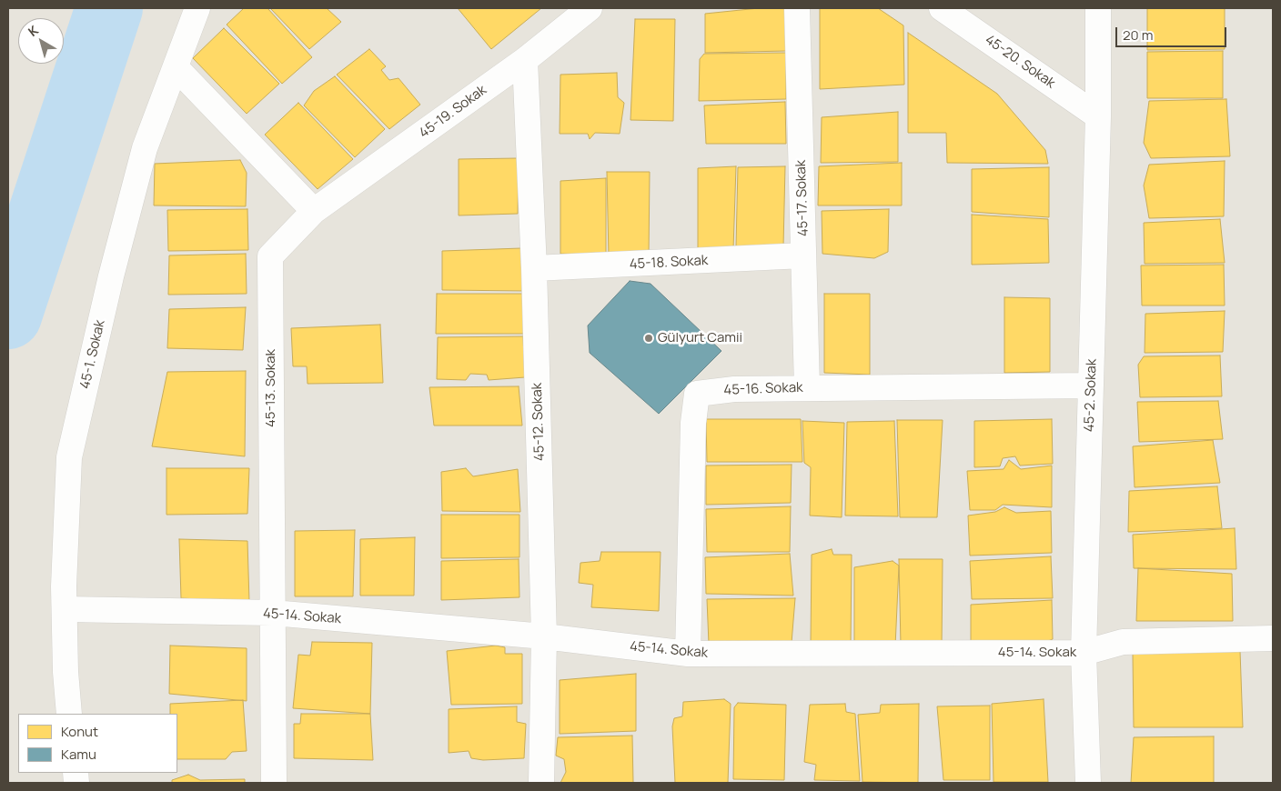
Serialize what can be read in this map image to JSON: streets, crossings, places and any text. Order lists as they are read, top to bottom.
{
  "streets": {
    "street": [
      "45-20. Sokak",
      "45-19. Sokak",
      "45-17. Sokak",
      "45-18. Sokak",
      "45-1. Sokak",
      "45-13. Sokak",
      "45-16. Sokak",
      "45-2. Sokak",
      "45-12. Sokak",
      "45-14. Sokak"
    ]
  },
  "crossings": [
    ["45-20. Sokak", "45-2. Sokak"],
    ["45-19. Sokak", "45-13. Sokak"],
    ["45-19. Sokak", "45-12. Sokak"],
    ["45-17. Sokak", "45-18. Sokak"],
    ["45-17. Sokak", "45-16. Sokak"],
    ["45-18. Sokak", "45-12. Sokak"],
    ["45-1. Sokak", "45-14. Sokak"],
    ["45-13. Sokak", "45-14. Sokak"],
    ["45-16. Sokak", "45-2. Sokak"],
    ["45-16. Sokak", "45-14. Sokak"],
    ["45-2. Sokak", "45-14. Sokak"],
    ["45-12. Sokak", "45-14. Sokak"]
  ],
  "places": ["Gülyurt Camii"],
  "legend": ["Konut", "Kamu"],
  "scale_bar": "20 m",
  "north": "top left"
}
